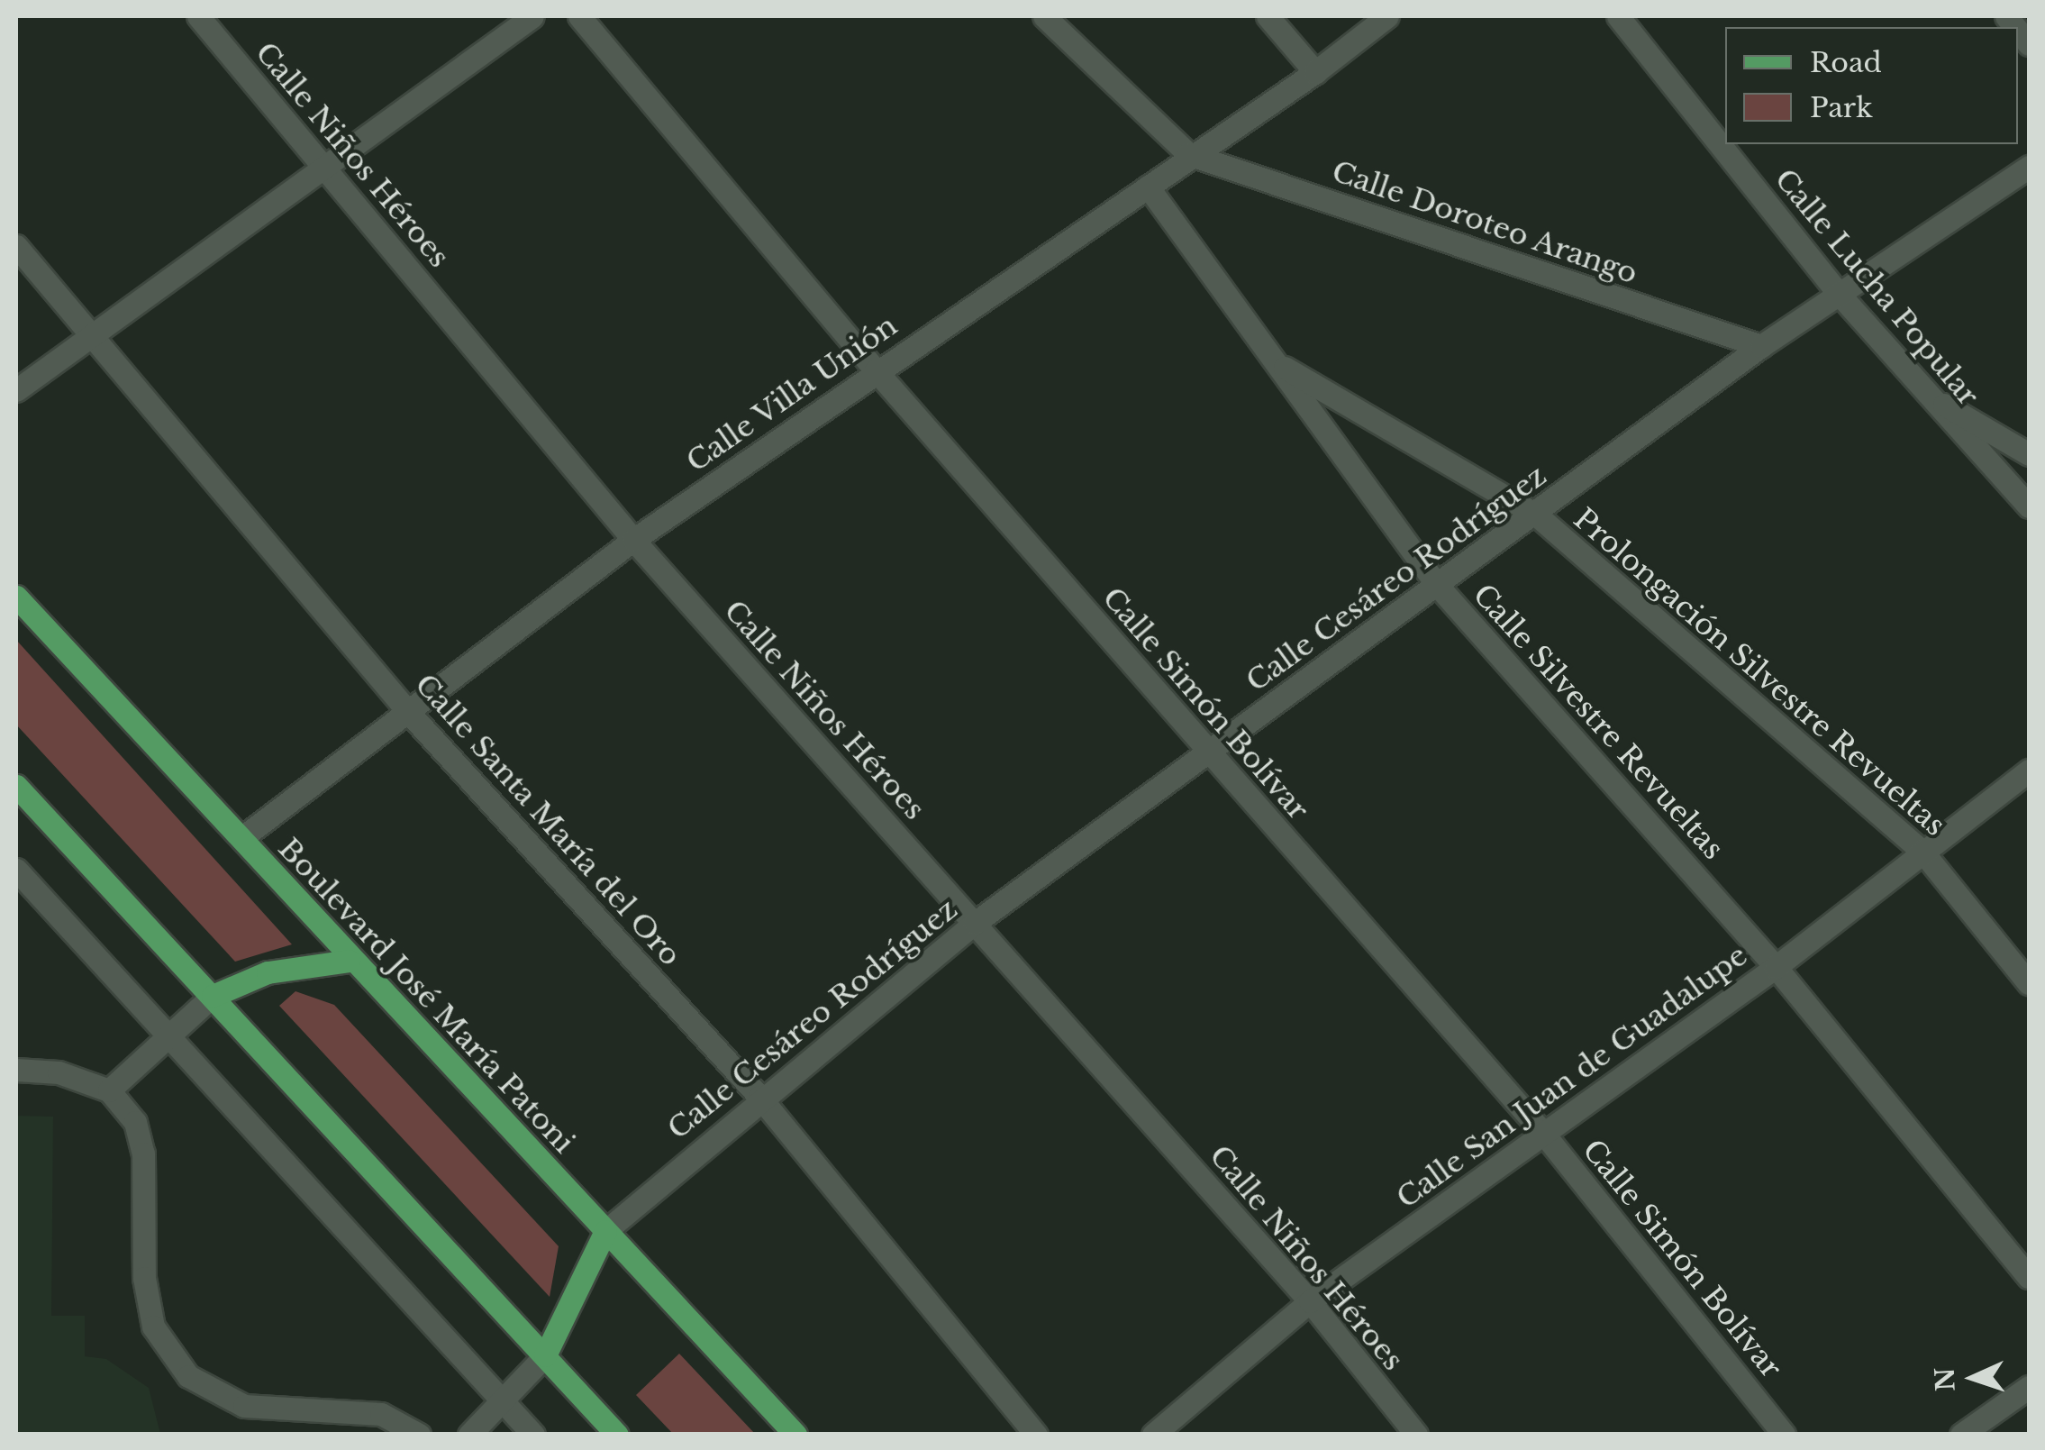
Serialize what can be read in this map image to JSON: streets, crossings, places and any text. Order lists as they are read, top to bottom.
{
  "streets": {
    "main road": ["Boulevard José María Patoni"],
    "street": [
      "Calle Niños Héroes",
      "Calle Doroteo Arango",
      "Calle Lucha Popular",
      "Calle Villa Unión",
      "Calle Cesáreo Rodríguez",
      "Prolongación Silvestre Revueltas",
      "Calle Simón Bolívar",
      "Calle Silvestre Revueltas",
      "Calle Santa María del Oro",
      "Calle San Juan de Guadalupe"
    ]
  },
  "crossings": [
    ["Calle Niños Héroes", "Calle Villa Unión"],
    ["Calle Niños Héroes", "Calle Cesáreo Rodríguez"],
    ["Calle Niños Héroes", "Calle San Juan de Guadalupe"],
    ["Calle Doroteo Arango", "Calle Villa Unión"],
    ["Calle Doroteo Arango", "Calle Cesáreo Rodríguez"],
    ["Calle Lucha Popular", "Calle Cesáreo Rodríguez"],
    ["Calle Villa Unión", "Calle Simón Bolívar"],
    ["Calle Villa Unión", "Calle Silvestre Revueltas"],
    ["Calle Villa Unión", "Calle Santa María del Oro"],
    ["Calle Villa Unión", "Boulevard José María Patoni"],
    ["Calle Cesáreo Rodríguez", "Prolongación Silvestre Revueltas"],
    ["Calle Cesáreo Rodríguez", "Calle Simón Bolívar"],
    ["Calle Cesáreo Rodríguez", "Calle Silvestre Revueltas"],
    ["Calle Cesáreo Rodríguez", "Calle Santa María del Oro"],
    ["Calle Cesáreo Rodríguez", "Boulevard José María Patoni"],
    ["Prolongación Silvestre Revueltas", "Calle Silvestre Revueltas"],
    ["Prolongación Silvestre Revueltas", "Calle San Juan de Guadalupe"],
    ["Calle Simón Bolívar", "Calle San Juan de Guadalupe"],
    ["Calle Silvestre Revueltas", "Calle San Juan de Guadalupe"]
  ],
  "legend": ["Road", "Park"],
  "north": "left"
}
